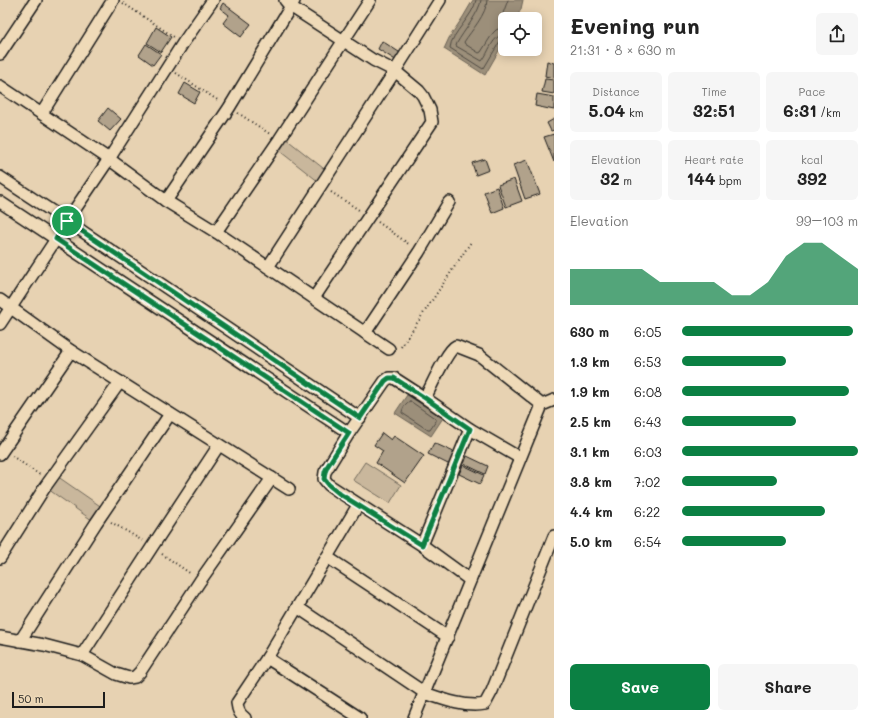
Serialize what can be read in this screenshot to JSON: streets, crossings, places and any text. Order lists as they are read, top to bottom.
{
  "scale_bar": "50 m",
  "page": {
    "heading": ["Evening run", "21:31 · 8 × 630 m"],
    "stats": [
      ["Distance", "5.04 km"],
      ["Time", "32:51"],
      ["Pace", "6:31 /km"],
      ["Elevation", "32 m"],
      ["Heart rate", "144 bpm"],
      ["kcal", "392"]
    ],
    "chart": ["Elevation", "99–103 m"],
    "list": [
      {
        "name": "630 m",
        "note": "6:05"
      },
      {
        "name": "1.3 km",
        "note": "6:53"
      },
      {
        "name": "1.9 km",
        "note": "6:08"
      },
      {
        "name": "2.5 km",
        "note": "6:43"
      },
      {
        "name": "3.1 km",
        "note": "6:03"
      },
      {
        "name": "3.8 km",
        "note": "7:02"
      },
      {
        "name": "4.4 km",
        "note": "6:22"
      },
      {
        "name": "5.0 km",
        "note": "6:54"
      }
    ],
    "buttons": ["Save", "Share"],
    "scale": "50 m"
  }
}
